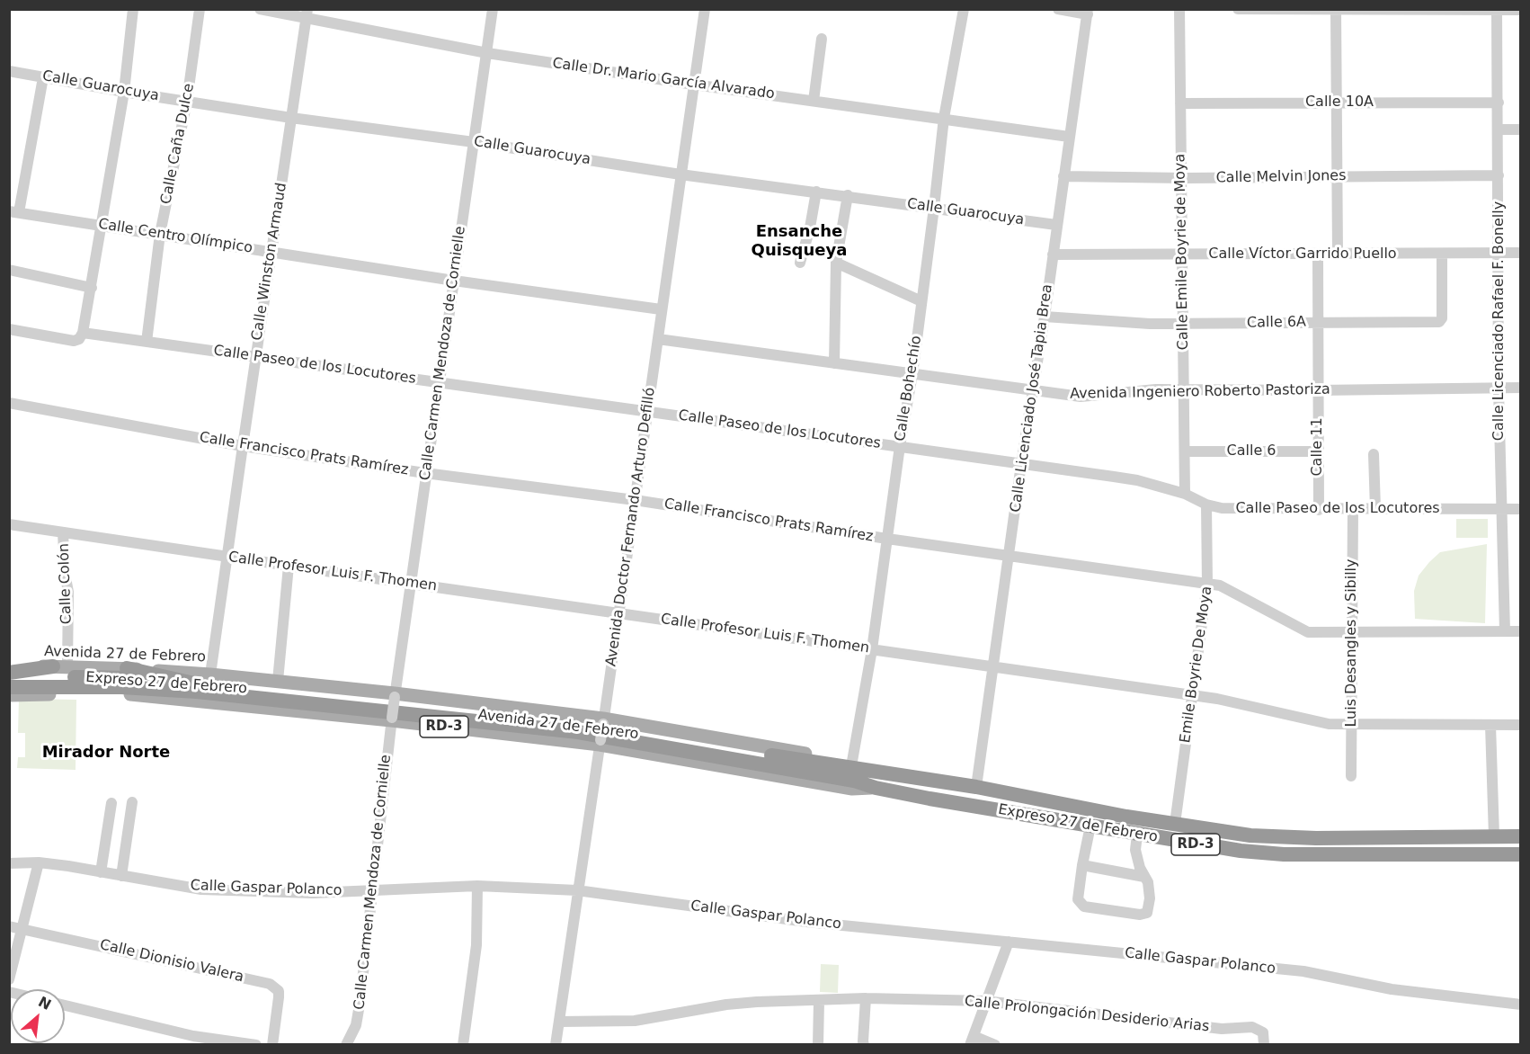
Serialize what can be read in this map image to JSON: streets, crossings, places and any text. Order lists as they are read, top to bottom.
{
  "streets": {
    "highway": ["Expreso 27 de Febrero", "RD-3"],
    "main road": ["Avenida 27 de Febrero"],
    "street": [
      "Calle Dr. Mario García Alvarado",
      "Calle Guarocuya",
      "Calle 10A",
      "Calle Caña Dulce",
      "Calle Melvin Jones",
      "Calle Centro Olímpico",
      "Calle Emile Boyrie de Moya",
      "Calle Víctor Garrido Puello",
      "Calle Winston Armaud",
      "Calle Licenciado Rafael F. Bonelly",
      "Calle 6A",
      "Calle Carmen Mendoza de Cornielle",
      "Calle Paseo de los Locutores",
      "Calle Bohechío",
      "Avenida Ingeniero Roberto Pastoriza",
      "Calle Licenciado José Tapia Brea",
      "Calle 11",
      "Calle 6",
      "Calle Francisco Prats Ramírez",
      "Avenida Doctor Fernando Arturo Defilló",
      "Calle Profesor Luis F. Thomen",
      "Calle Colón",
      "Luis Desangles y Sibilly",
      "Emile Boyrie De Moya",
      "Calle Gaspar Polanco",
      "Calle Dionisio Valera",
      "Calle Prolongación Desiderio Arias"
    ]
  },
  "crossings": [
    ["Calle Dr. Mario García Alvarado", "Calle Winston Armaud"],
    ["Calle Dr. Mario García Alvarado", "Calle Carmen Mendoza de Cornielle"],
    ["Calle Dr. Mario García Alvarado", "Calle Bohechío"],
    ["Calle Dr. Mario García Alvarado", "Calle Licenciado José Tapia Brea"],
    ["Calle Dr. Mario García Alvarado", "Avenida Doctor Fernando Arturo Defilló"],
    ["Calle Guarocuya", "Calle Caña Dulce"],
    ["Calle Guarocuya", "Calle Winston Armaud"],
    ["Calle Guarocuya", "Calle Carmen Mendoza de Cornielle"],
    ["Calle Guarocuya", "Calle Bohechío"],
    ["Calle Guarocuya", "Calle Licenciado José Tapia Brea"],
    ["Calle Guarocuya", "Avenida Doctor Fernando Arturo Defilló"],
    ["Calle 10A", "Calle Emile Boyrie de Moya"],
    ["Calle 10A", "Calle Licenciado Rafael F. Bonelly"],
    ["Calle Caña Dulce", "Calle Centro Olímpico"],
    ["Calle Caña Dulce", "Calle Paseo de los Locutores"],
    ["Calle Melvin Jones", "Calle Emile Boyrie de Moya"],
    ["Calle Melvin Jones", "Calle Licenciado Rafael F. Bonelly"],
    ["Calle Melvin Jones", "Calle Licenciado José Tapia Brea"],
    ["Calle Centro Olímpico", "Calle Winston Armaud"],
    ["Calle Centro Olímpico", "Calle Carmen Mendoza de Cornielle"],
    ["Calle Centro Olímpico", "Avenida Doctor Fernando Arturo Defilló"],
    ["Calle Emile Boyrie de Moya", "Calle Víctor Garrido Puello"],
    ["Calle Emile Boyrie de Moya", "Calle 6A"],
    ["Calle Emile Boyrie de Moya", "Calle Paseo de los Locutores"],
    ["Calle Emile Boyrie de Moya", "Avenida Ingeniero Roberto Pastoriza"],
    ["Calle Emile Boyrie de Moya", "Calle 6"],
    ["Calle Víctor Garrido Puello", "Calle Licenciado Rafael F. Bonelly"],
    ["Calle Víctor Garrido Puello", "Calle 6A"],
    ["Calle Víctor Garrido Puello", "Calle Licenciado José Tapia Brea"],
    ["Calle Víctor Garrido Puello", "Calle 11"],
    ["Calle Winston Armaud", "Calle Paseo de los Locutores"],
    ["Calle Winston Armaud", "Calle Francisco Prats Ramírez"],
    ["Calle Winston Armaud", "Calle Profesor Luis F. Thomen"],
    ["Calle Winston Armaud", "Avenida 27 de Febrero"],
    ["Calle Licenciado Rafael F. Bonelly", "Calle Paseo de los Locutores"],
    ["Calle Licenciado Rafael F. Bonelly", "Avenida Ingeniero Roberto Pastoriza"],
    ["Calle Licenciado Rafael F. Bonelly", "Calle Francisco Prats Ramírez"],
    ["Calle 6A", "Calle Licenciado José Tapia Brea"],
    ["Calle 6A", "Calle 11"],
    ["Calle Carmen Mendoza de Cornielle", "Calle Paseo de los Locutores"],
    ["Calle Carmen Mendoza de Cornielle", "Calle Francisco Prats Ramírez"],
    ["Calle Carmen Mendoza de Cornielle", "Calle Profesor Luis F. Thomen"],
    ["Calle Carmen Mendoza de Cornielle", "Avenida 27 de Febrero"],
    ["Calle Carmen Mendoza de Cornielle", "Calle Gaspar Polanco"],
    ["Calle Paseo de los Locutores", "Calle Bohechío"],
    ["Calle Paseo de los Locutores", "Calle Licenciado José Tapia Brea"],
    ["Calle Paseo de los Locutores", "Calle 11"],
    ["Calle Paseo de los Locutores", "Avenida Doctor Fernando Arturo Defilló"],
    ["Calle Paseo de los Locutores", "Luis Desangles y Sibilly"],
    ["Calle Paseo de los Locutores", "Emile Boyrie De Moya"],
    ["Calle Bohechío", "Avenida Ingeniero Roberto Pastoriza"],
    ["Calle Bohechío", "Calle Francisco Prats Ramírez"],
    ["Calle Bohechío", "Calle Profesor Luis F. Thomen"],
    ["Calle Bohechío", "Avenida 27 de Febrero"],
    ["Calle Bohechío", "Expreso 27 de Febrero"],
    ["Avenida Ingeniero Roberto Pastoriza", "Calle Licenciado José Tapia Brea"],
    ["Avenida Ingeniero Roberto Pastoriza", "Calle 11"],
    ["Avenida Ingeniero Roberto Pastoriza", "Avenida Doctor Fernando Arturo Defilló"],
    ["Calle Licenciado José Tapia Brea", "Calle Francisco Prats Ramírez"],
    ["Calle Licenciado José Tapia Brea", "Calle Profesor Luis F. Thomen"],
    ["Calle Licenciado José Tapia Brea", "Expreso 27 de Febrero"],
    ["Calle 11", "Calle 6"],
    ["Calle Francisco Prats Ramírez", "Avenida Doctor Fernando Arturo Defilló"],
    ["Calle Francisco Prats Ramírez", "Luis Desangles y Sibilly"],
    ["Calle Francisco Prats Ramírez", "Emile Boyrie De Moya"],
    ["Avenida Doctor Fernando Arturo Defilló", "Calle Profesor Luis F. Thomen"],
    ["Avenida Doctor Fernando Arturo Defilló", "Avenida 27 de Febrero"],
    ["Avenida Doctor Fernando Arturo Defilló", "Calle Gaspar Polanco"],
    ["Avenida Doctor Fernando Arturo Defilló", "Calle Prolongación Desiderio Arias"],
    ["Calle Profesor Luis F. Thomen", "Calle Colón"],
    ["Calle Profesor Luis F. Thomen", "Luis Desangles y Sibilly"],
    ["Calle Profesor Luis F. Thomen", "Emile Boyrie De Moya"],
    ["Calle Colón", "Avenida 27 de Febrero"],
    ["Avenida 27 de Febrero", "Expreso 27 de Febrero"],
    ["Emile Boyrie De Moya", "Expreso 27 de Febrero"]
  ],
  "districts": ["Ensanche Quisqueya", "Mirador Norte"],
  "north": "top right"
}
